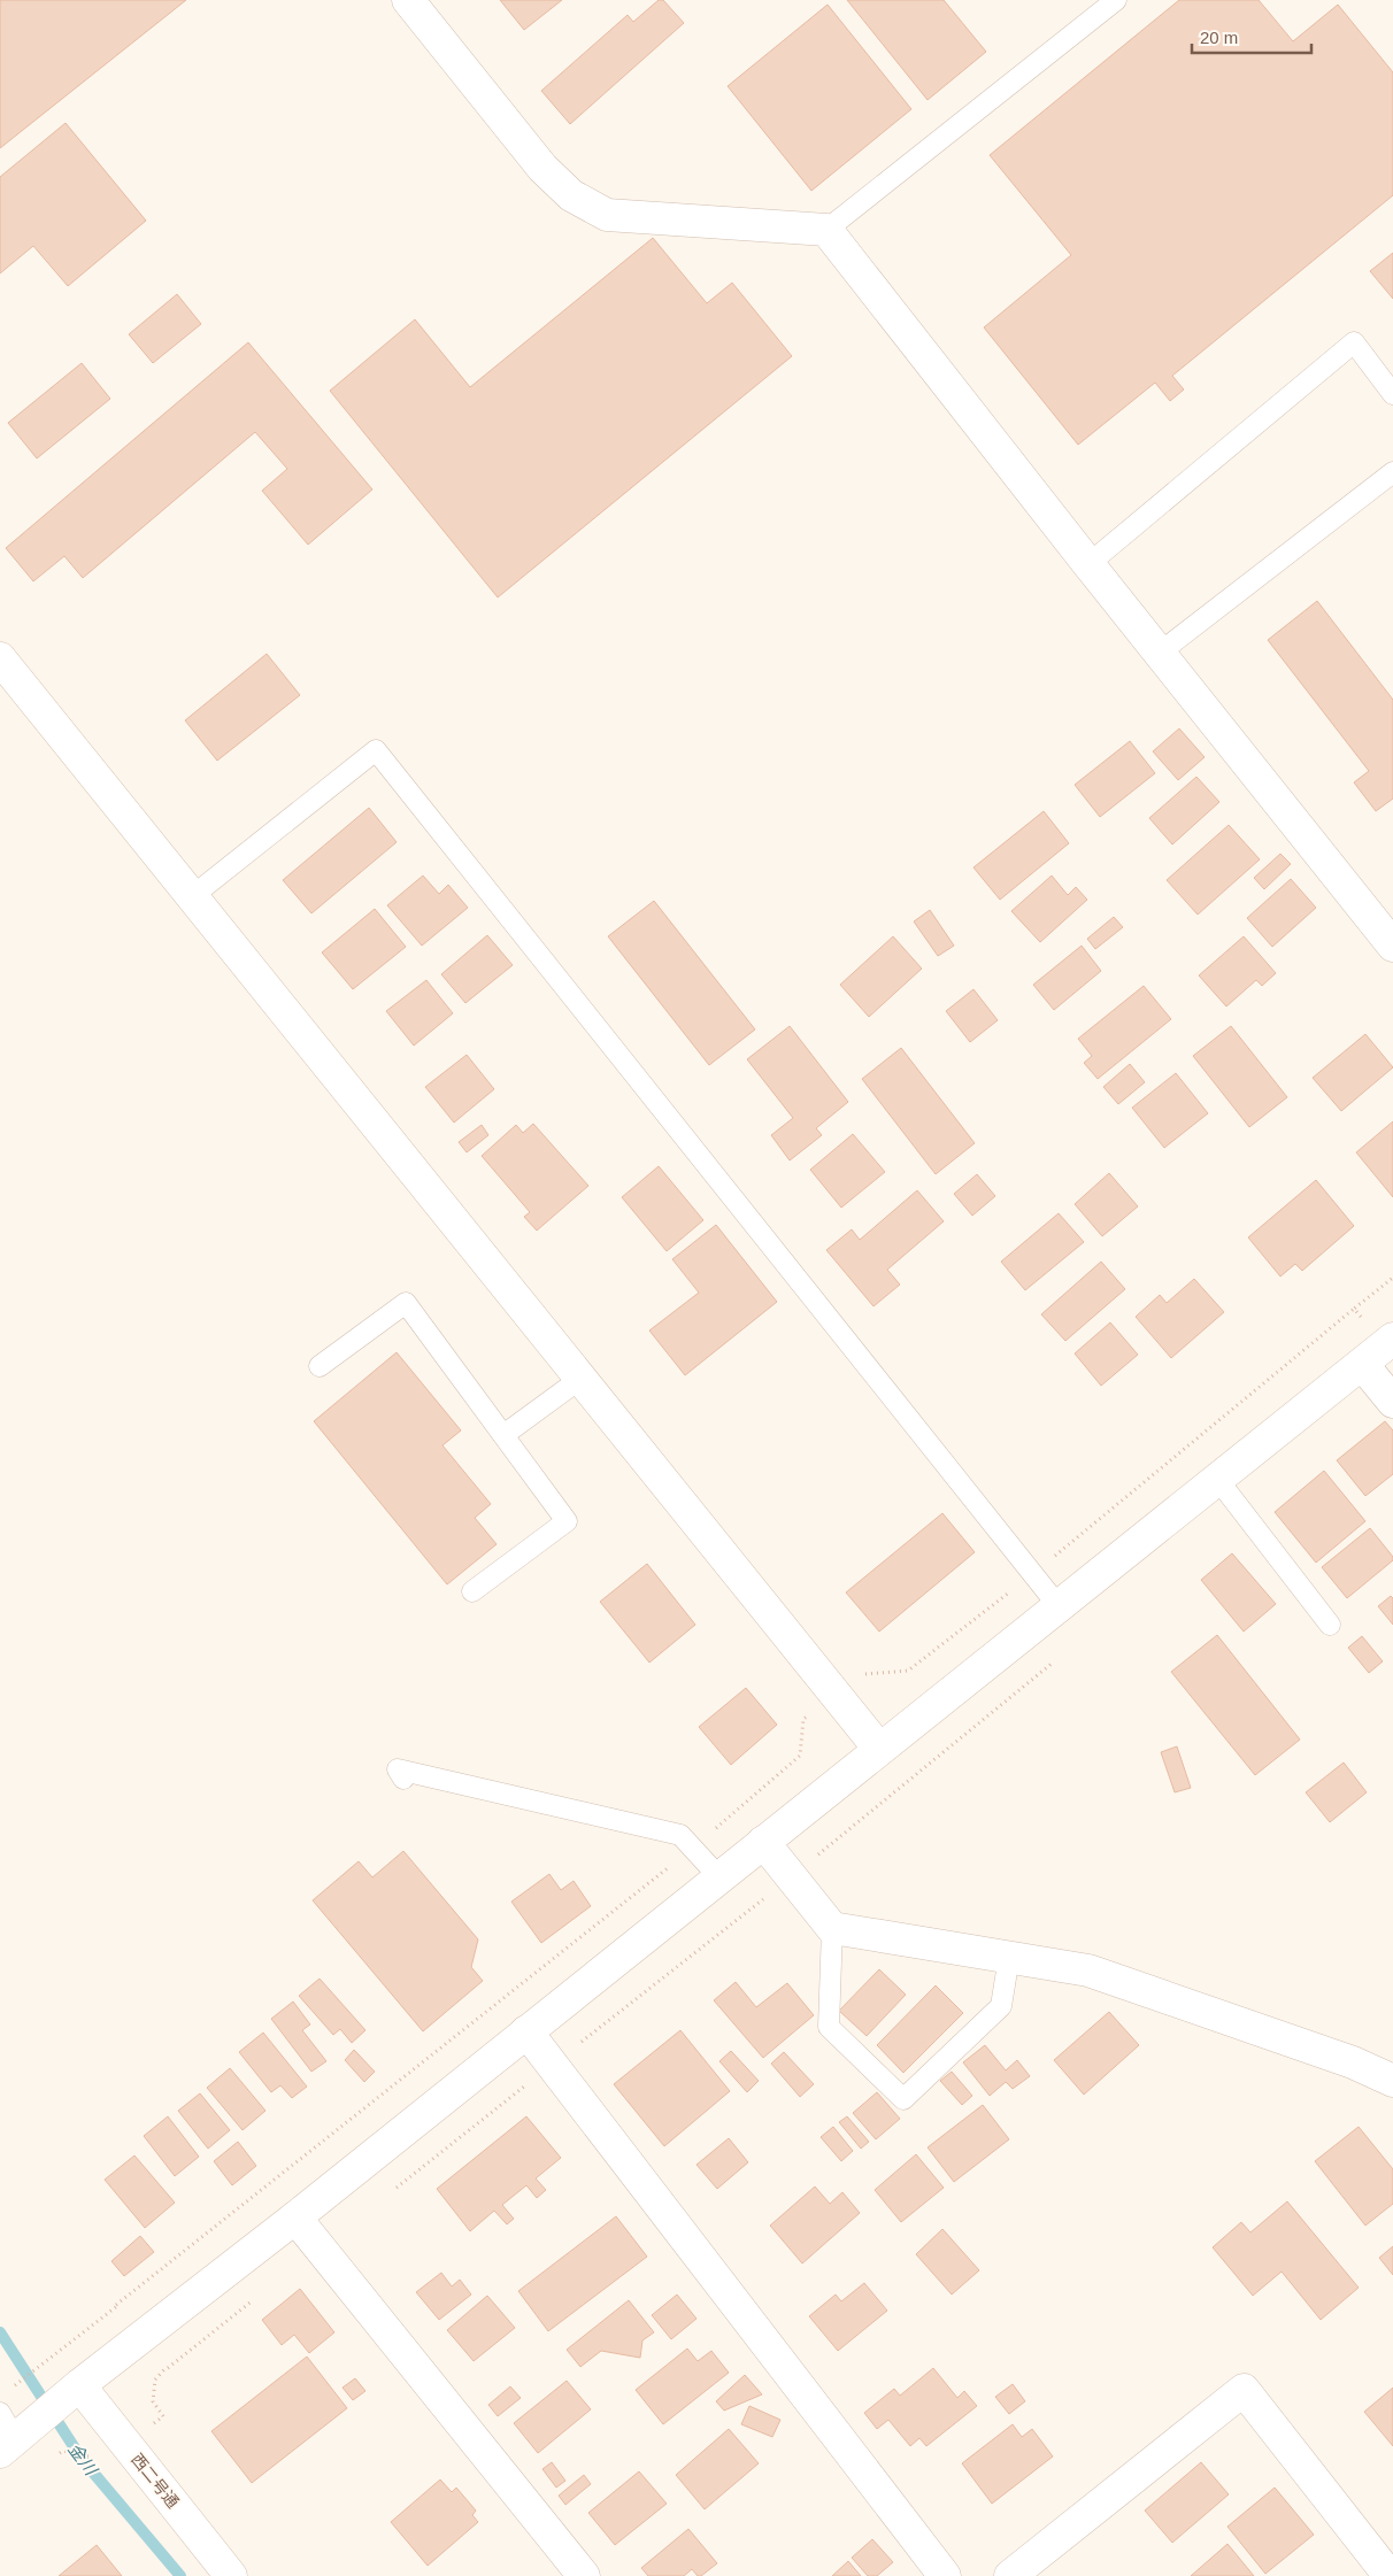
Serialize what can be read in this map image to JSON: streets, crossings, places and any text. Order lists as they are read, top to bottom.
{
  "streets": {
    "street": ["西二号通"]
  },
  "water": ["金川"],
  "scale_bar": "20 m"
}
